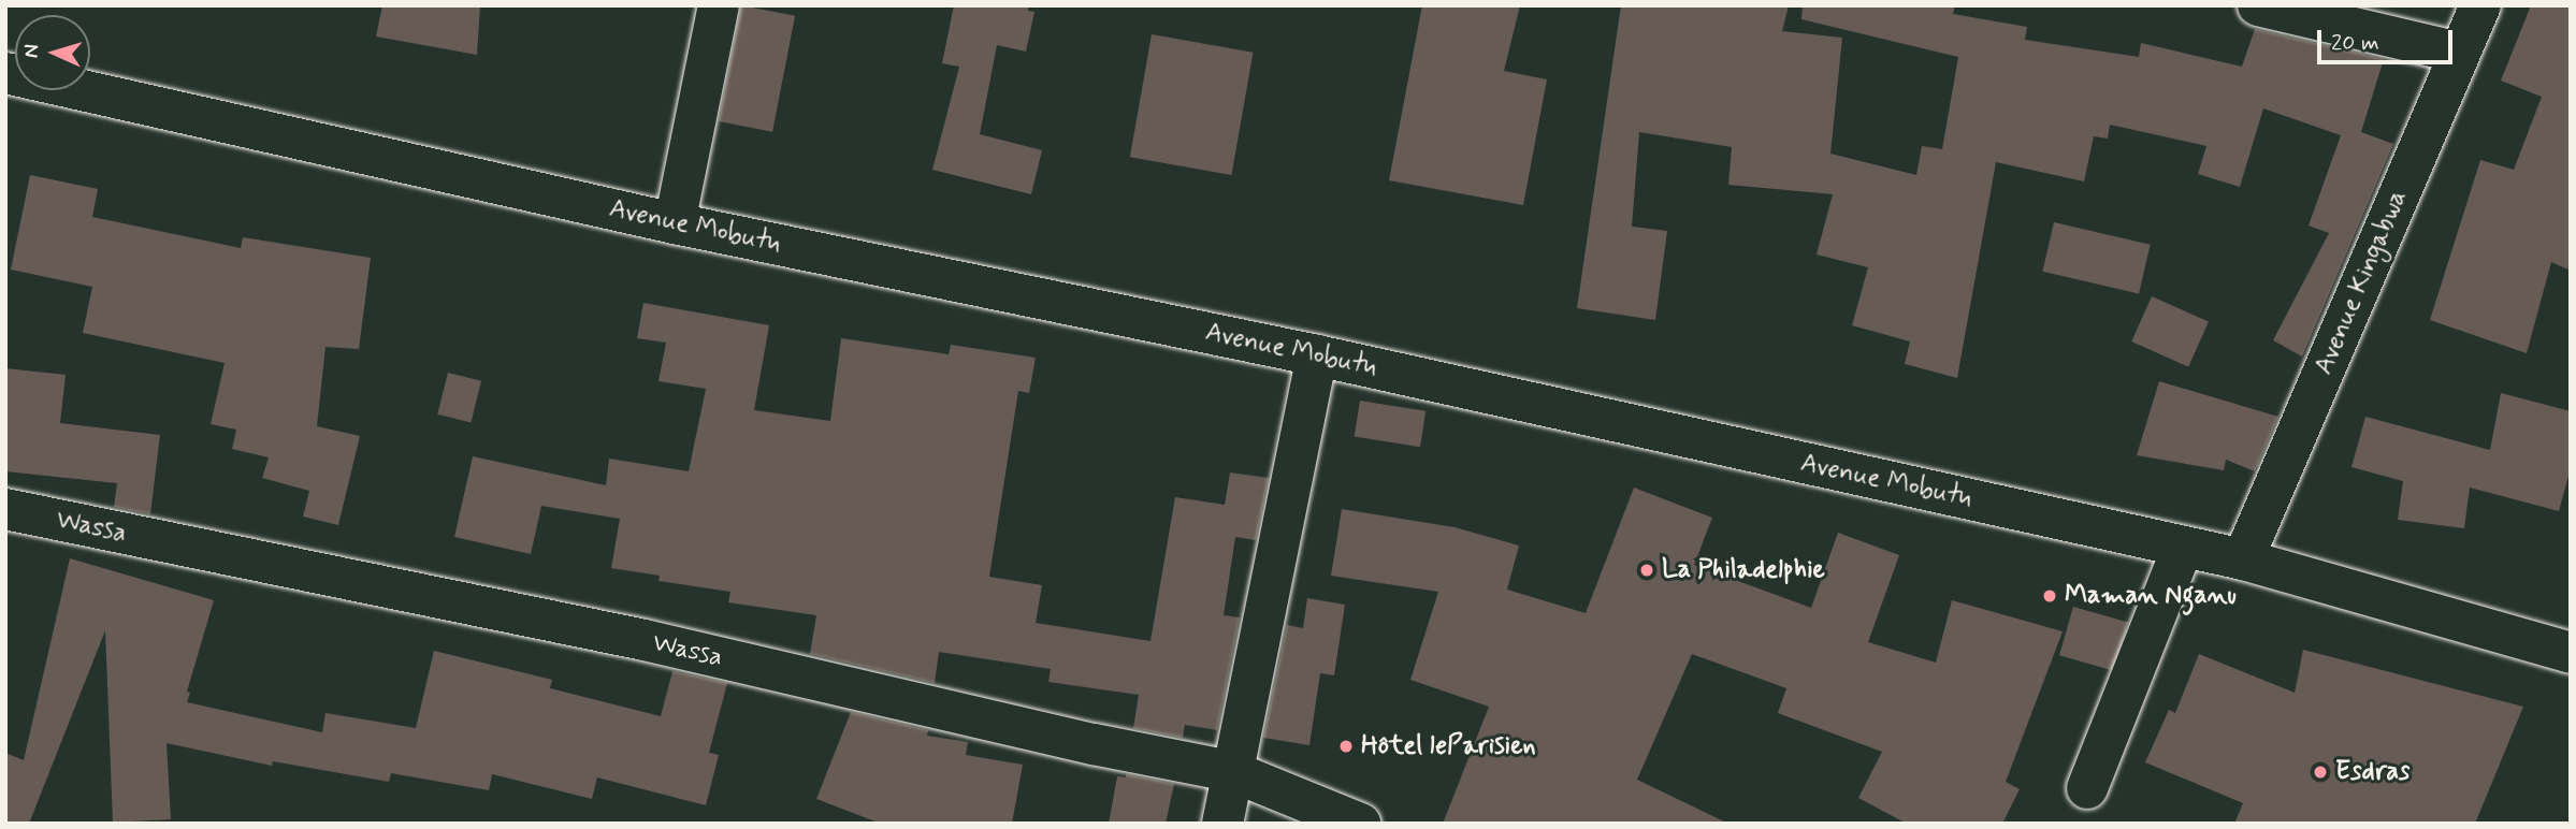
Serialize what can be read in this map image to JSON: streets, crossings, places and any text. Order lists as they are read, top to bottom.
{
  "streets": {
    "street": ["Avenue Mobutu", "Avenue Kingabwa", "Wassa"]
  },
  "crossings": [
    ["Avenue Mobutu", "Avenue Kingabwa"]
  ],
  "places": [
    "La Philadelphie",
    "Maman Nganu",
    "Hôtel leParisien",
    "Esdras"
  ],
  "scale_bar": "20 m",
  "north": "left"
}
